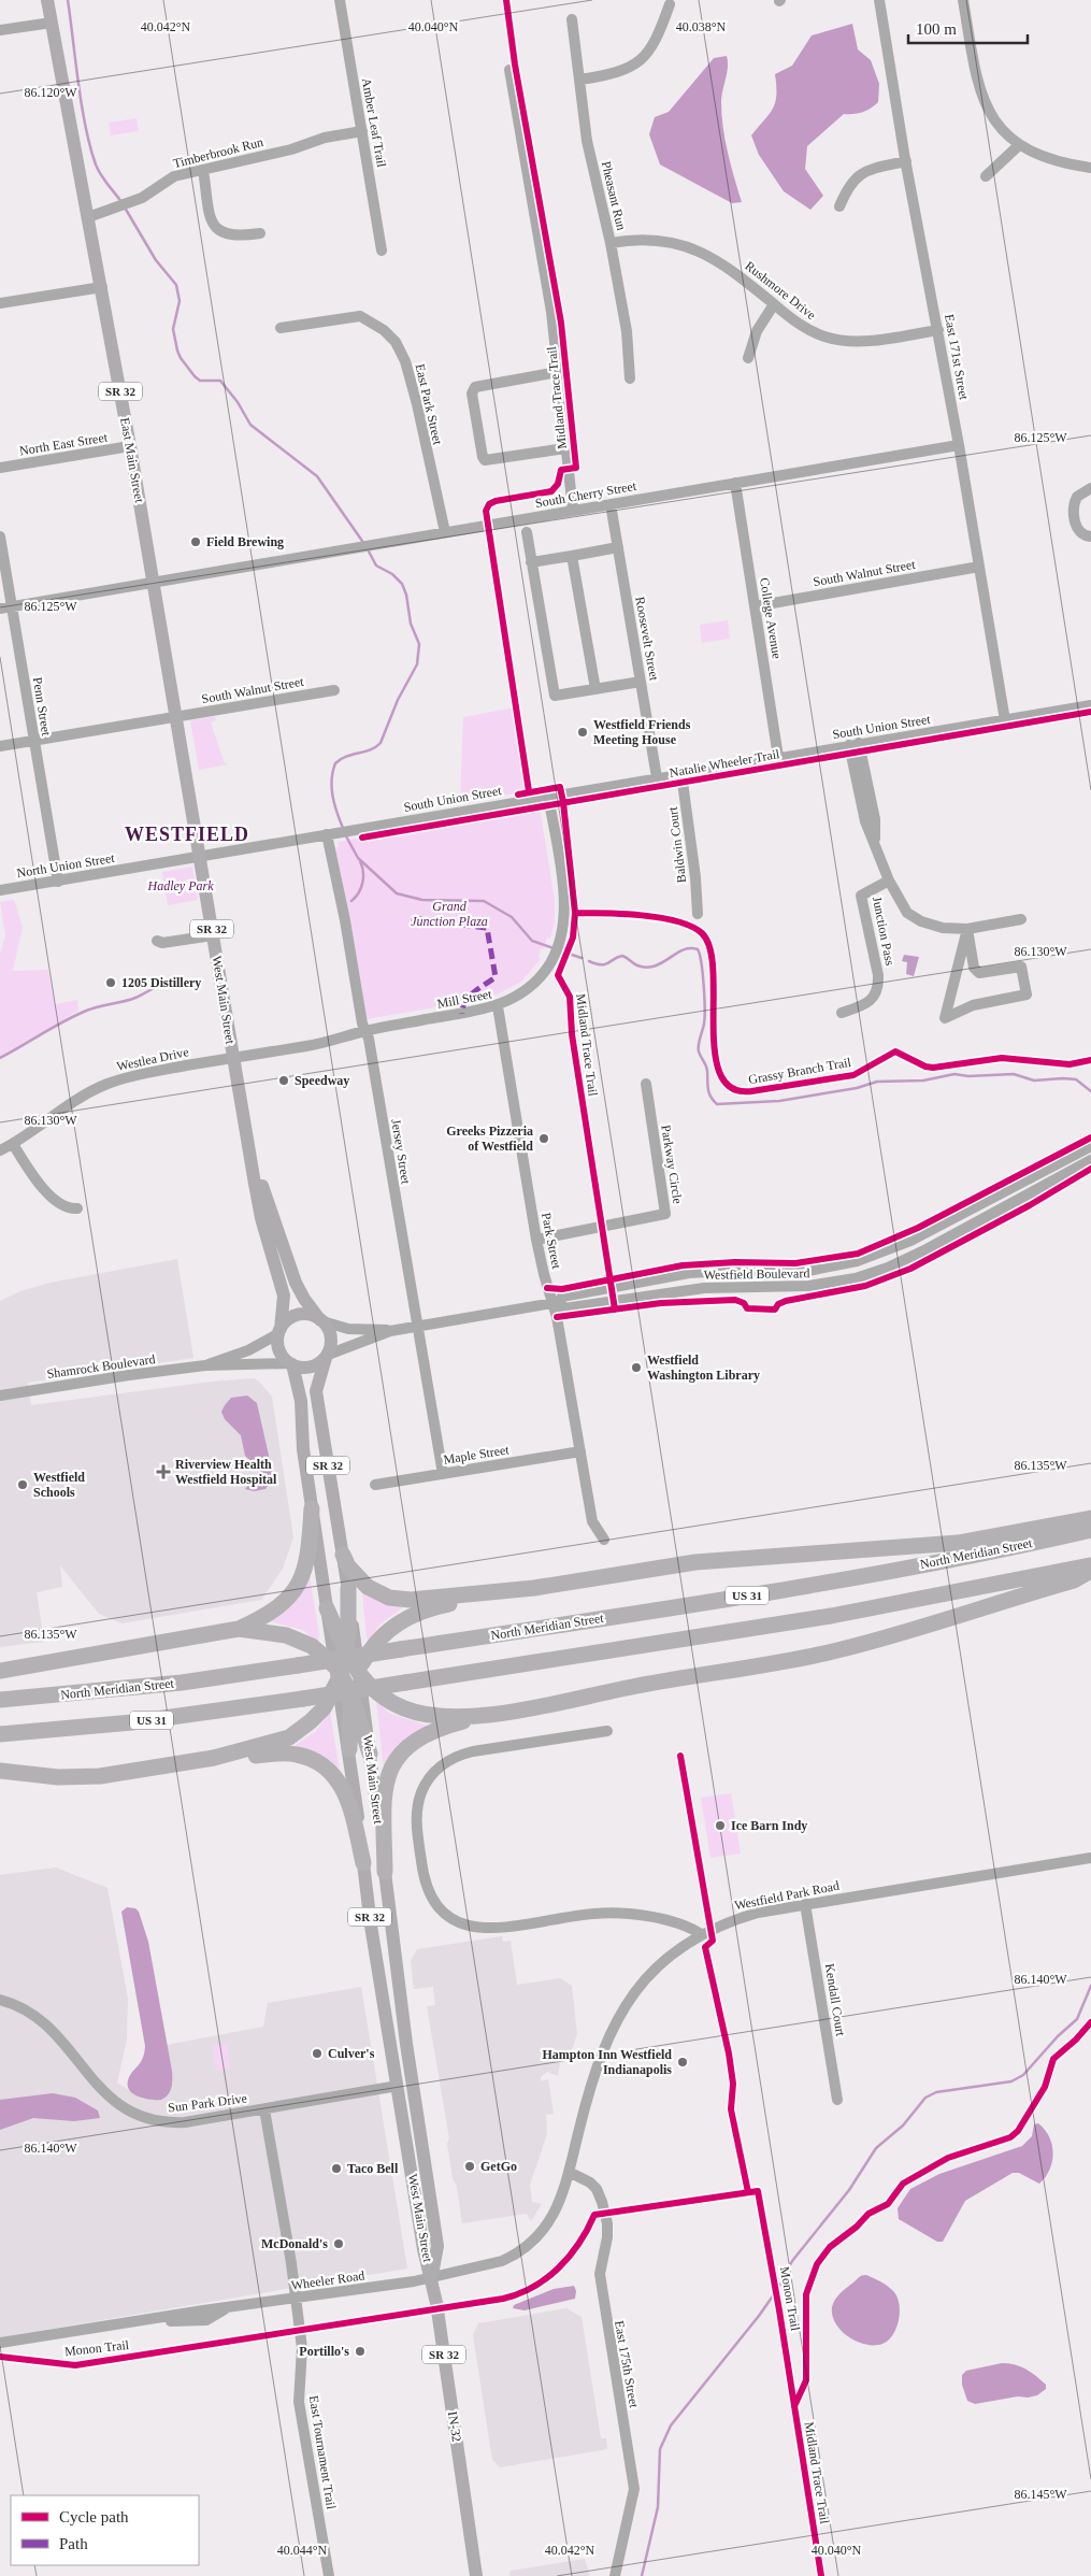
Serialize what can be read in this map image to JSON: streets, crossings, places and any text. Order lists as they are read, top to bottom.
{
  "streets": {
    "highway": ["North Meridian Street", "US 31"],
    "main road": [
      "SR 32",
      "East Main Street",
      "West Main Street",
      "IN-32"
    ],
    "street": [
      "Amber Leaf Trail",
      "Timberbrook Run",
      "Pheasant Run",
      "Rushmore Drive",
      "East 171st Street",
      "East Park Street",
      "North East Street",
      "South Cherry Street",
      "South Walnut Street",
      "College Avenue",
      "Roosevelt Street",
      "Penn Street",
      "South Union Street",
      "Baldwin Court",
      "North Union Street",
      "Junction Pass",
      "Mill Street",
      "Westlea Drive",
      "Jersey Street",
      "Parkway Circle",
      "Park Street",
      "Westfield Boulevard",
      "Shamrock Boulevard",
      "Maple Street",
      "Westfield Park Road",
      "Kendall Court",
      "Sun Park Drive",
      "Wheeler Road",
      "East 175th Street",
      "East Tournament Trail"
    ],
    "cycle path": [
      "Midland Trace Trail",
      "Natalie Wheeler Trail",
      "Grassy Branch Trail",
      "Monon Trail"
    ]
  },
  "crossings": [
    ["Amber Leaf Trail", "Timberbrook Run"],
    ["Timberbrook Run", "East Main Street"],
    ["Pheasant Run", "Rushmore Drive"],
    ["Rushmore Drive", "East 171st Street"],
    ["East 171st Street", "South Cherry Street"],
    ["East 171st Street", "South Walnut Street"],
    ["East 171st Street", "South Union Street"],
    ["SR 32", "West Main Street"],
    ["SR 32", "Westfield Boulevard"],
    ["SR 32", "Shamrock Boulevard"],
    ["East Park Street", "South Cherry Street"],
    ["North East Street", "East Main Street"],
    ["East Main Street", "South Cherry Street"],
    ["East Main Street", "South Walnut Street"],
    ["East Main Street", "South Union Street"],
    ["East Main Street", "North Union Street"],
    ["East Main Street", "West Main Street"],
    ["South Cherry Street", "College Avenue"],
    ["South Cherry Street", "Roosevelt Street"],
    ["South Cherry Street", "Penn Street"],
    ["South Walnut Street", "College Avenue"],
    ["South Walnut Street", "Penn Street"],
    ["College Avenue", "South Union Street"],
    ["Roosevelt Street", "South Union Street"],
    ["Penn Street", "North Union Street"],
    ["South Union Street", "Baldwin Court"],
    ["South Union Street", "North Union Street"],
    ["South Union Street", "Mill Street"],
    ["South Union Street", "West Main Street"],
    ["South Union Street", "Jersey Street"],
    ["North Union Street", "West Main Street"],
    ["Mill Street", "West Main Street"],
    ["Mill Street", "Westlea Drive"],
    ["Mill Street", "Jersey Street"],
    ["Mill Street", "Park Street"],
    ["West Main Street", "Westlea Drive"],
    ["West Main Street", "Westfield Boulevard"],
    ["West Main Street", "Shamrock Boulevard"],
    ["West Main Street", "Westfield Park Road"],
    ["West Main Street", "Sun Park Drive"],
    ["West Main Street", "Wheeler Road"],
    ["West Main Street", "IN-32"],
    ["Jersey Street", "Westfield Boulevard"],
    ["Jersey Street", "Maple Street"],
    ["Parkway Circle", "Park Street"],
    ["Park Street", "Westfield Boulevard"],
    ["Park Street", "Maple Street"],
    ["Westfield Boulevard", "Shamrock Boulevard"],
    ["Westfield Park Road", "Kendall Court"],
    ["Westfield Park Road", "Wheeler Road"],
    ["Westfield Park Road", "East 175th Street"],
    ["Westfield Park Road", "IN-32"],
    ["Sun Park Drive", "East Tournament Trail"],
    ["Wheeler Road", "IN-32"],
    ["Wheeler Road", "East Tournament Trail"]
  ],
  "districts": ["WESTFIELD"],
  "parks": ["Hadley Park", "Grand Junction Plaza"],
  "places": {
    "other": [
      "Field Brewing",
      "Westfield Friends Meeting House",
      "1205 Distillery",
      "Speedway",
      "Greeks Pizzeria of Westfield",
      "Westfield Washington Library",
      "Westfield Schools",
      "Ice Barn Indy",
      "Culver's",
      "Hampton Inn Westfield Indianapolis",
      "GetGo",
      "Taco Bell",
      "McDonald's",
      "Portillo's"
    ],
    "health": ["Riverview Health Westfield Hospital"]
  },
  "legend": ["Cycle path", "Path"],
  "scale_bar": "100 m",
  "coordinates": [
    "40.042°N",
    "40.040°N",
    "40.038°N",
    "86.120°W",
    "86.125°W",
    "86.130°W",
    "86.135°W",
    "86.140°W",
    "86.145°W",
    "40.044°N"
  ]
}
